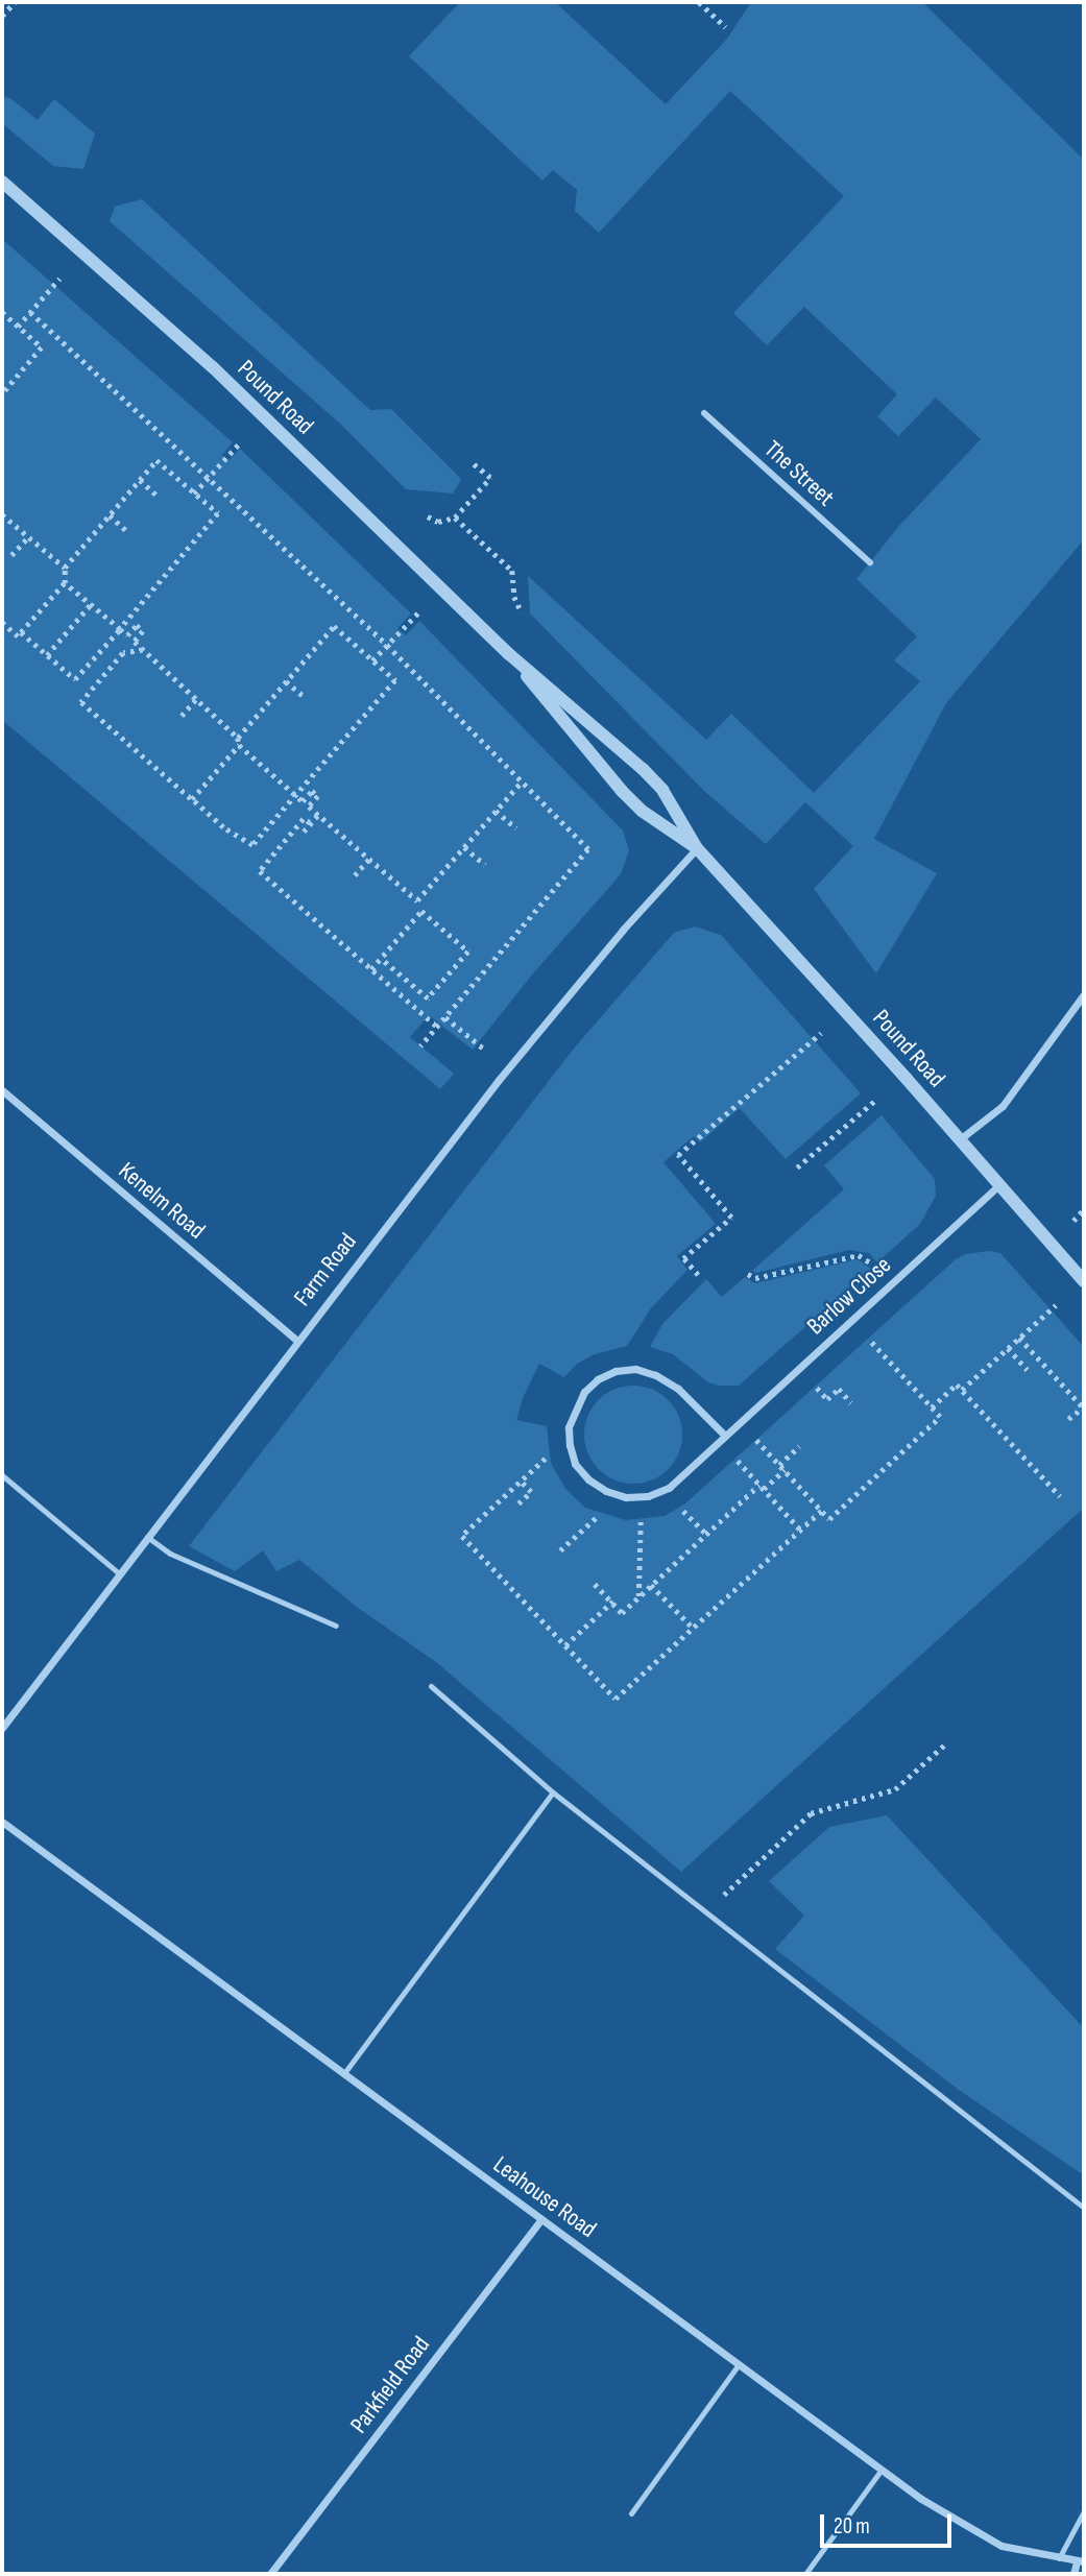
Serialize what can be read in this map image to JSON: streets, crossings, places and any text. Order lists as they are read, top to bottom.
{
  "streets": {
    "street": [
      "Pound Road",
      "The Street",
      "Kenelm Road",
      "Farm Road",
      "Barlow Close",
      "Leahouse Road",
      "Parkfield Road"
    ]
  },
  "crossings": [
    ["Pound Road", "Farm Road"],
    ["Pound Road", "Barlow Close"],
    ["Kenelm Road", "Farm Road"],
    ["Leahouse Road", "Parkfield Road"]
  ],
  "scale_bar": "20 m"
}
